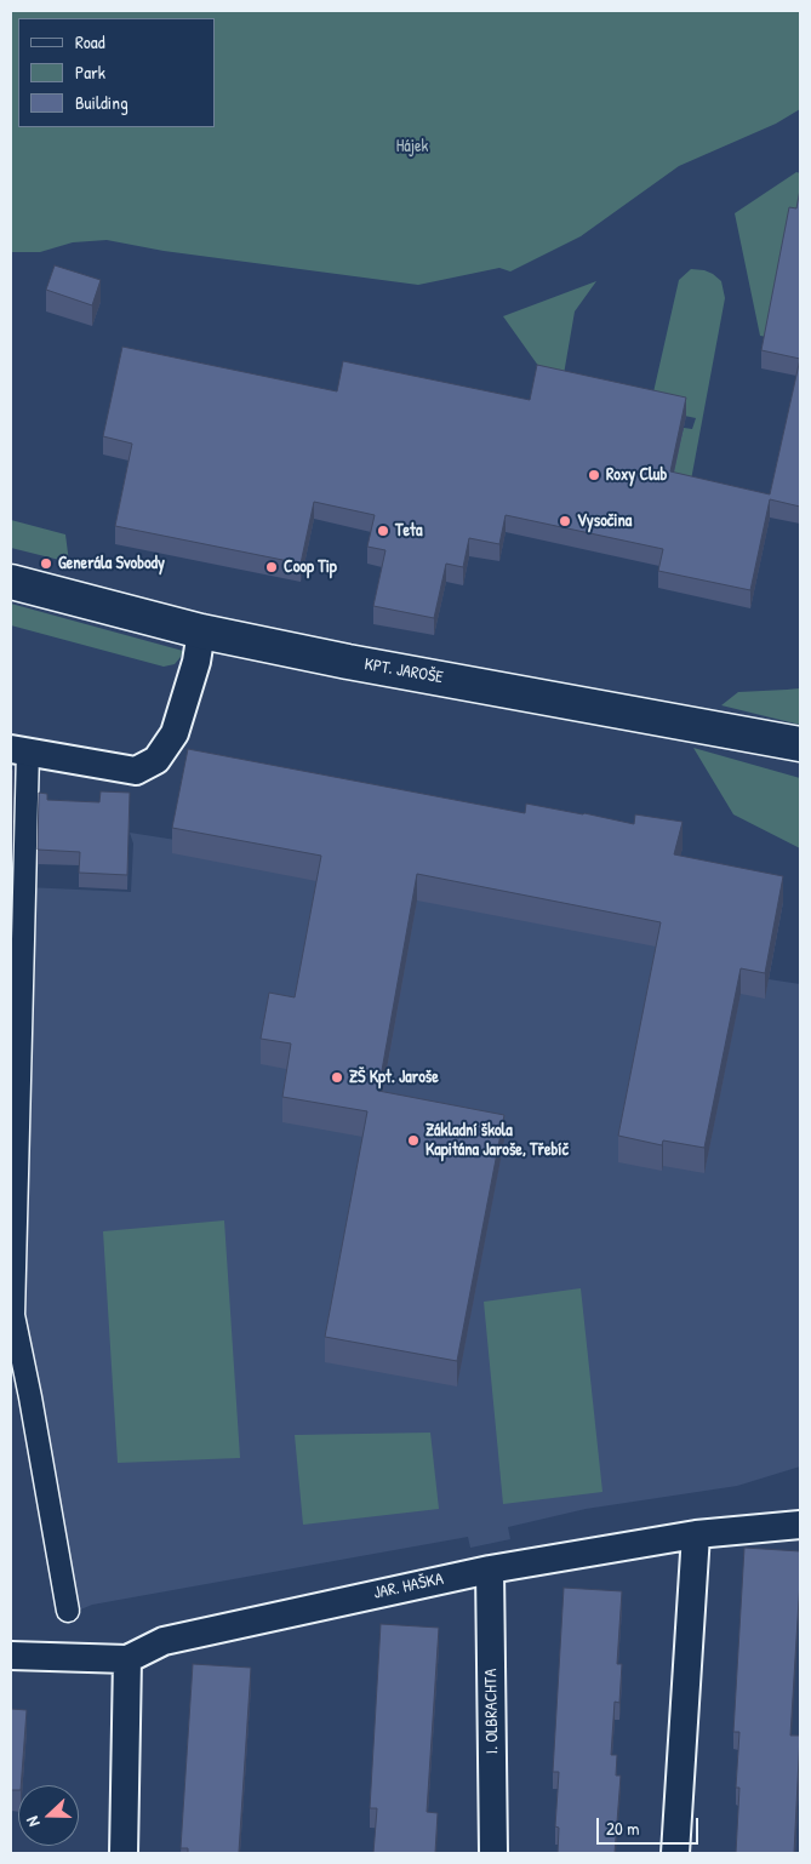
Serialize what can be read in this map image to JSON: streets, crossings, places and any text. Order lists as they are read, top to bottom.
{
  "streets": {
    "street": ["KPT. JAROŠE", "JAR. HAŠKA", "I. OLBRACHTA"]
  },
  "crossings": [
    ["JAR. HAŠKA", "I. OLBRACHTA"]
  ],
  "parks": ["Hájek"],
  "places": [
    "Roxy Club",
    "Vysočina",
    "Teta",
    "Generála Svobody",
    "Coop Tip",
    "ZŠ Kpt. Jaroše",
    "Základní škola Kapitána Jaroše, Třebíč"
  ],
  "legend": ["Road", "Park", "Building"],
  "scale_bar": "20 m",
  "north": "left"
}
